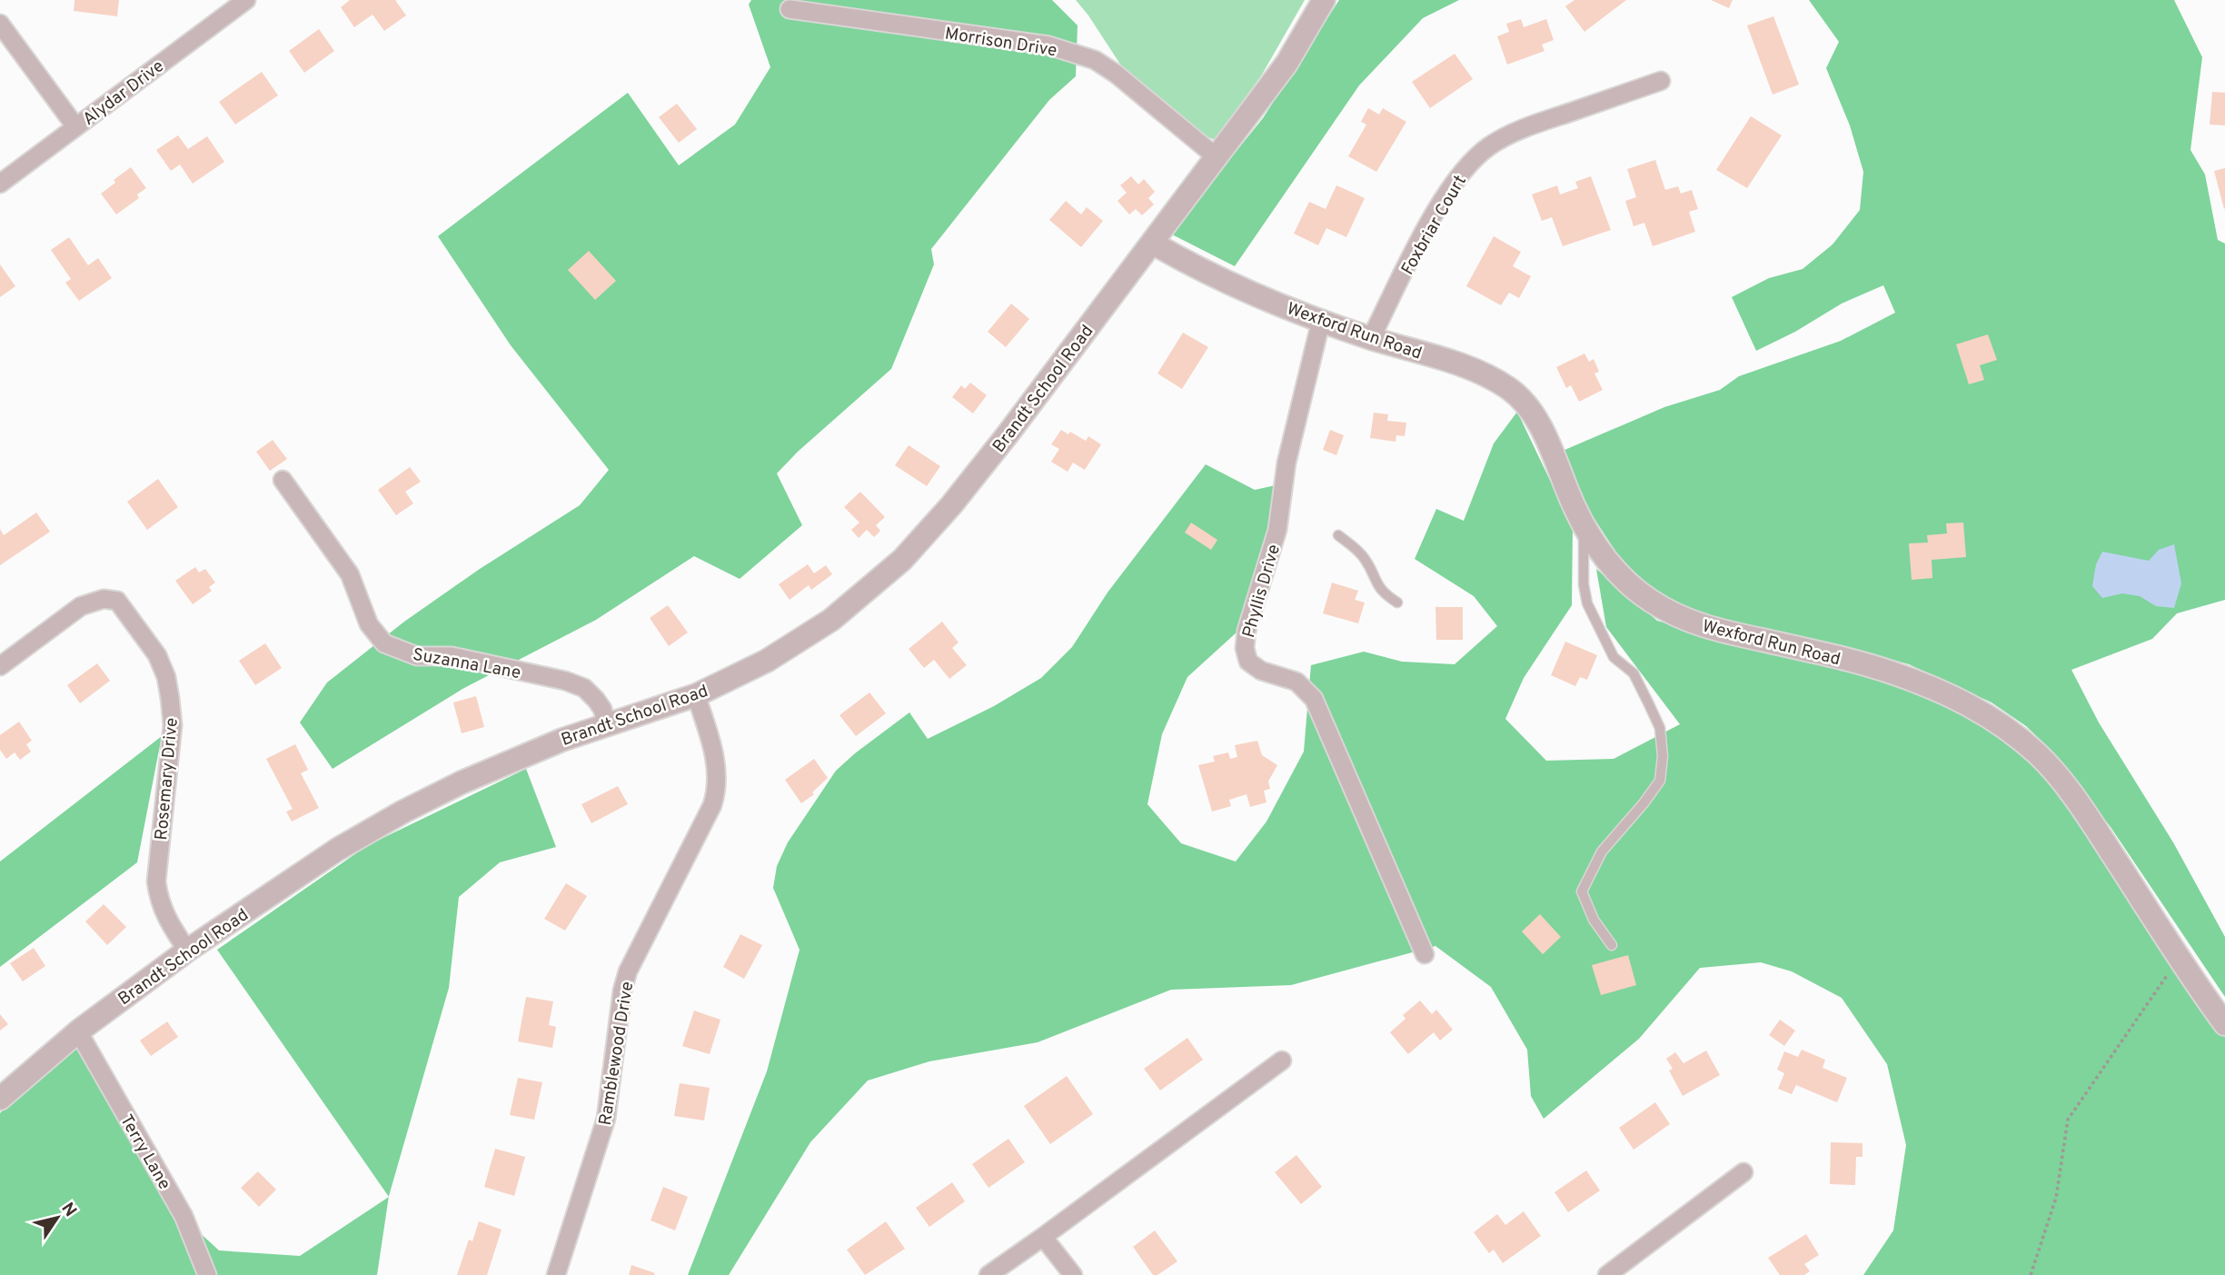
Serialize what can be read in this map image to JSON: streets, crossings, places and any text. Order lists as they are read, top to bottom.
{
  "streets": {
    "street": [
      "Morrison Drive",
      "Alydar Drive",
      "Foxbriar Court",
      "Wexford Run Road",
      "Brandt School Road",
      "Phyllis Drive",
      "Suzanna Lane",
      "Rosemary Drive",
      "Ramblewood Drive",
      "Terry Lane"
    ]
  },
  "crossings": [
    ["Morrison Drive", "Brandt School Road"],
    ["Foxbriar Court", "Wexford Run Road"],
    ["Wexford Run Road", "Brandt School Road"],
    ["Wexford Run Road", "Phyllis Drive"],
    ["Brandt School Road", "Suzanna Lane"],
    ["Brandt School Road", "Rosemary Drive"],
    ["Brandt School Road", "Ramblewood Drive"],
    ["Brandt School Road", "Terry Lane"]
  ],
  "north": "top right"
}
